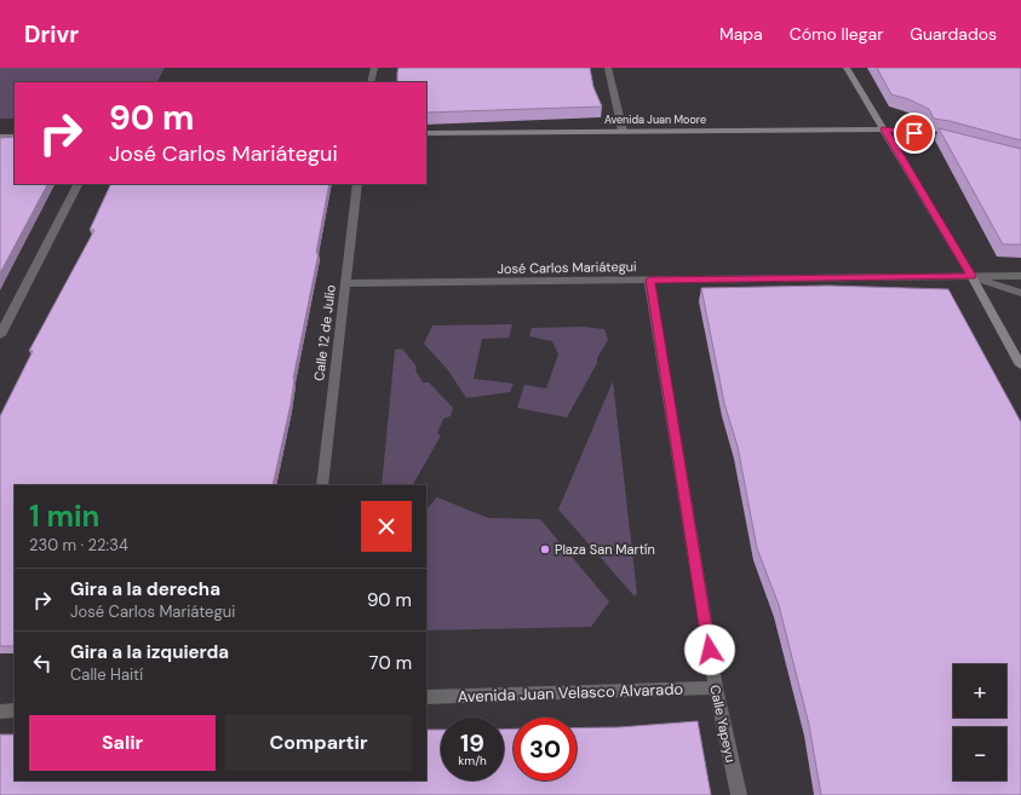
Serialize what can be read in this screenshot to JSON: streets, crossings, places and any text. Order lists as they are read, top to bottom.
{
  "streets": {
    "street": [
      "Avenida Juan Moore",
      "José Carlos Mariátegui",
      "Calle 12 de Julio",
      "Avenida Juan Velasco Alvarado",
      "Calle Yapeyu"
    ]
  },
  "crossings": [
    ["José Carlos Mariátegui", "Calle 12 de Julio"],
    ["José Carlos Mariátegui", "Calle Yapeyu"],
    ["Avenida Juan Velasco Alvarado", "Calle Yapeyu"]
  ],
  "places": ["Plaza San Martín"],
  "page": {
    "header": "Drivr",
    "nav": ["Mapa", "Cómo llegar", "Guardados"],
    "turn": ["90 m", "José Carlos Mariátegui"],
    "heading": ["1 min", "230 m · 22:34"],
    "list": [
      {
        "name": "Gira a la derecha",
        "note": "José Carlos Mariátegui",
        "value": "90 m"
      },
      {
        "name": "Gira a la izquierda",
        "note": "Calle Haití",
        "value": "70 m"
      }
    ],
    "map_buttons": ["+", "−"],
    "buttons": ["Salir", "Compartir"],
    "speed": "19 km/h",
    "limit": "30"
  }
}
